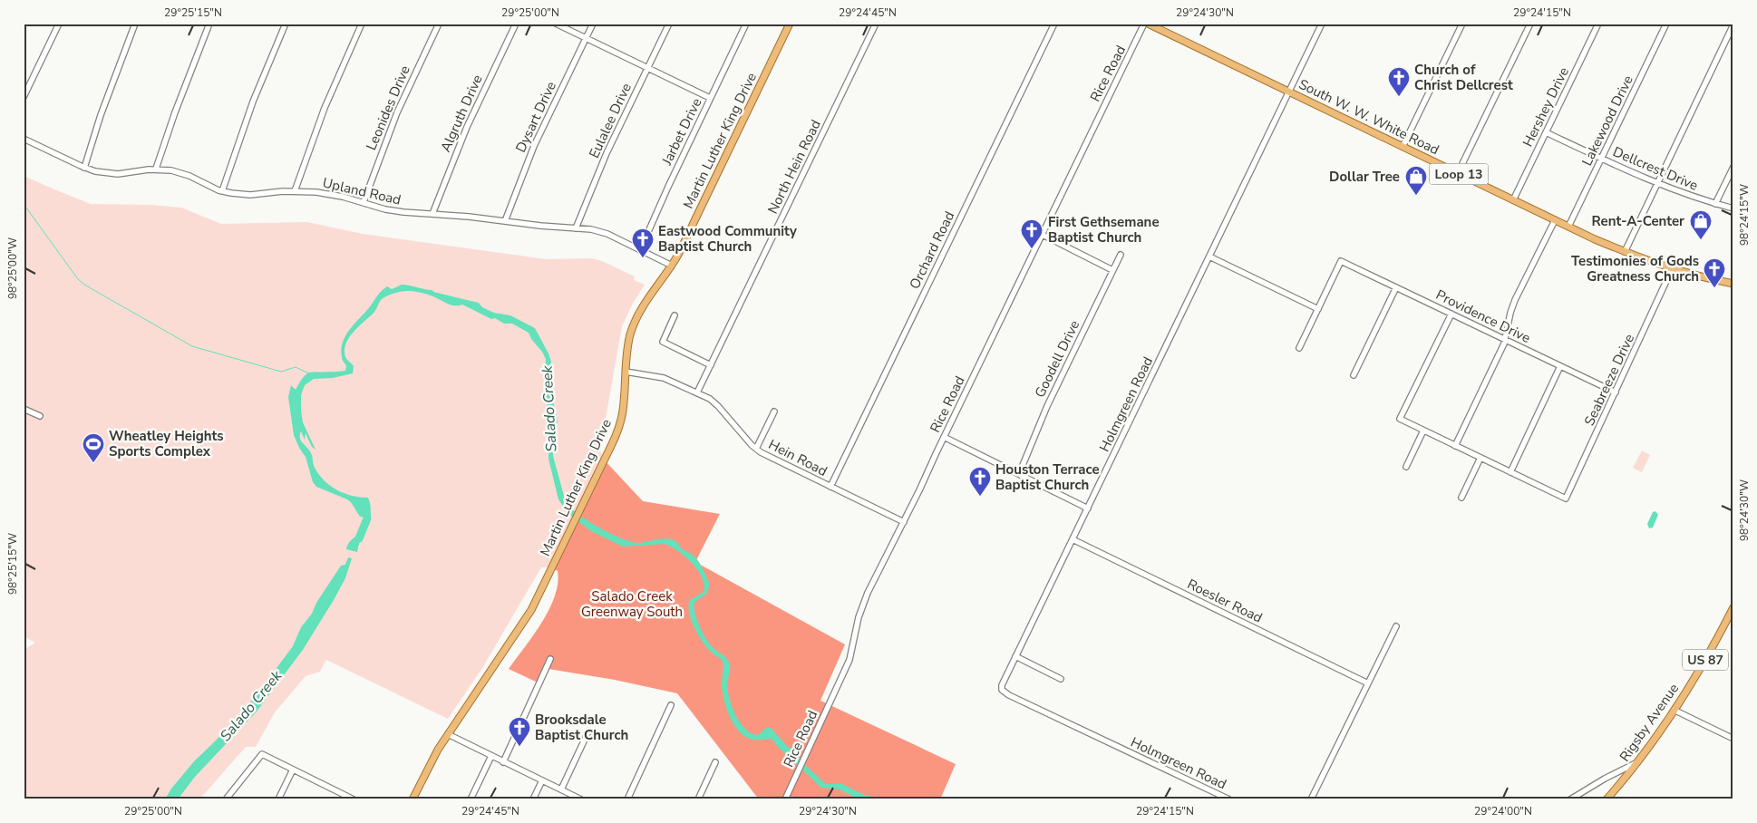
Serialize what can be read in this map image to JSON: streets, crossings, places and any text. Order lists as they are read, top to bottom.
{
  "streets": {
    "main road": [
      "South W. W. White Road",
      "Martin Luther King Drive",
      "Loop 13",
      "US 87",
      "Rigsby Avenue"
    ],
    "street": [
      "Rice Road",
      "Hershey Drive",
      "Leonides Drive",
      "Algruth Drive",
      "Dysart Drive",
      "Eulalee Drive",
      "Lakewood Drive",
      "Jarbet Drive",
      "North Hein Road",
      "Dellcrest Drive",
      "Upland Road",
      "Orchard Road",
      "Providence Drive",
      "Goodell Drive",
      "Seabreeze Drive",
      "Holmgreen Road",
      "Hein Road",
      "Roesler Road"
    ]
  },
  "crossings": [
    ["Rice Road", "South W. W. White Road"],
    ["Rice Road", "Hein Road"],
    ["Hershey Drive", "South W. W. White Road"],
    ["Hershey Drive", "Dellcrest Drive"],
    ["Leonides Drive", "Upland Road"],
    ["Algruth Drive", "Upland Road"],
    ["Dysart Drive", "Upland Road"],
    ["South W. W. White Road", "Lakewood Drive"],
    ["South W. W. White Road", "Seabreeze Drive"],
    ["South W. W. White Road", "Holmgreen Road"],
    ["Eulalee Drive", "Upland Road"],
    ["Lakewood Drive", "Dellcrest Drive"],
    ["Jarbet Drive", "Upland Road"],
    ["Martin Luther King Drive", "Upland Road"],
    ["Martin Luther King Drive", "Hein Road"],
    ["North Hein Road", "Hein Road"],
    ["Orchard Road", "Hein Road"],
    ["Providence Drive", "Seabreeze Drive"],
    ["Holmgreen Road", "Roesler Road"]
  ],
  "water": ["Salado Creek"],
  "parks": ["Salado Creek Greenway South"],
  "places": {
    "church": [
      "Church of Christ Dellcrest",
      "First Gethsemane Baptist Church",
      "Eastwood Community Baptist Church",
      "Testimonies of Gods Greatness Church",
      "Houston Terrace Baptist Church",
      "Brooksdale Baptist Church"
    ],
    "shop": ["Dollar Tree", "Rent-A-Center"],
    "sports": ["Wheatley Heights Sports Complex"]
  },
  "coordinates": [
    "29°25'15\"N",
    "29°25'00\"N",
    "29°24'45\"N",
    "29°24'30\"N",
    "29°24'15\"N",
    "98°24'15\"W",
    "98°25'00\"W",
    "98°24'30\"W",
    "98°25'15\"W",
    "29°24'00\"N"
  ]
}
